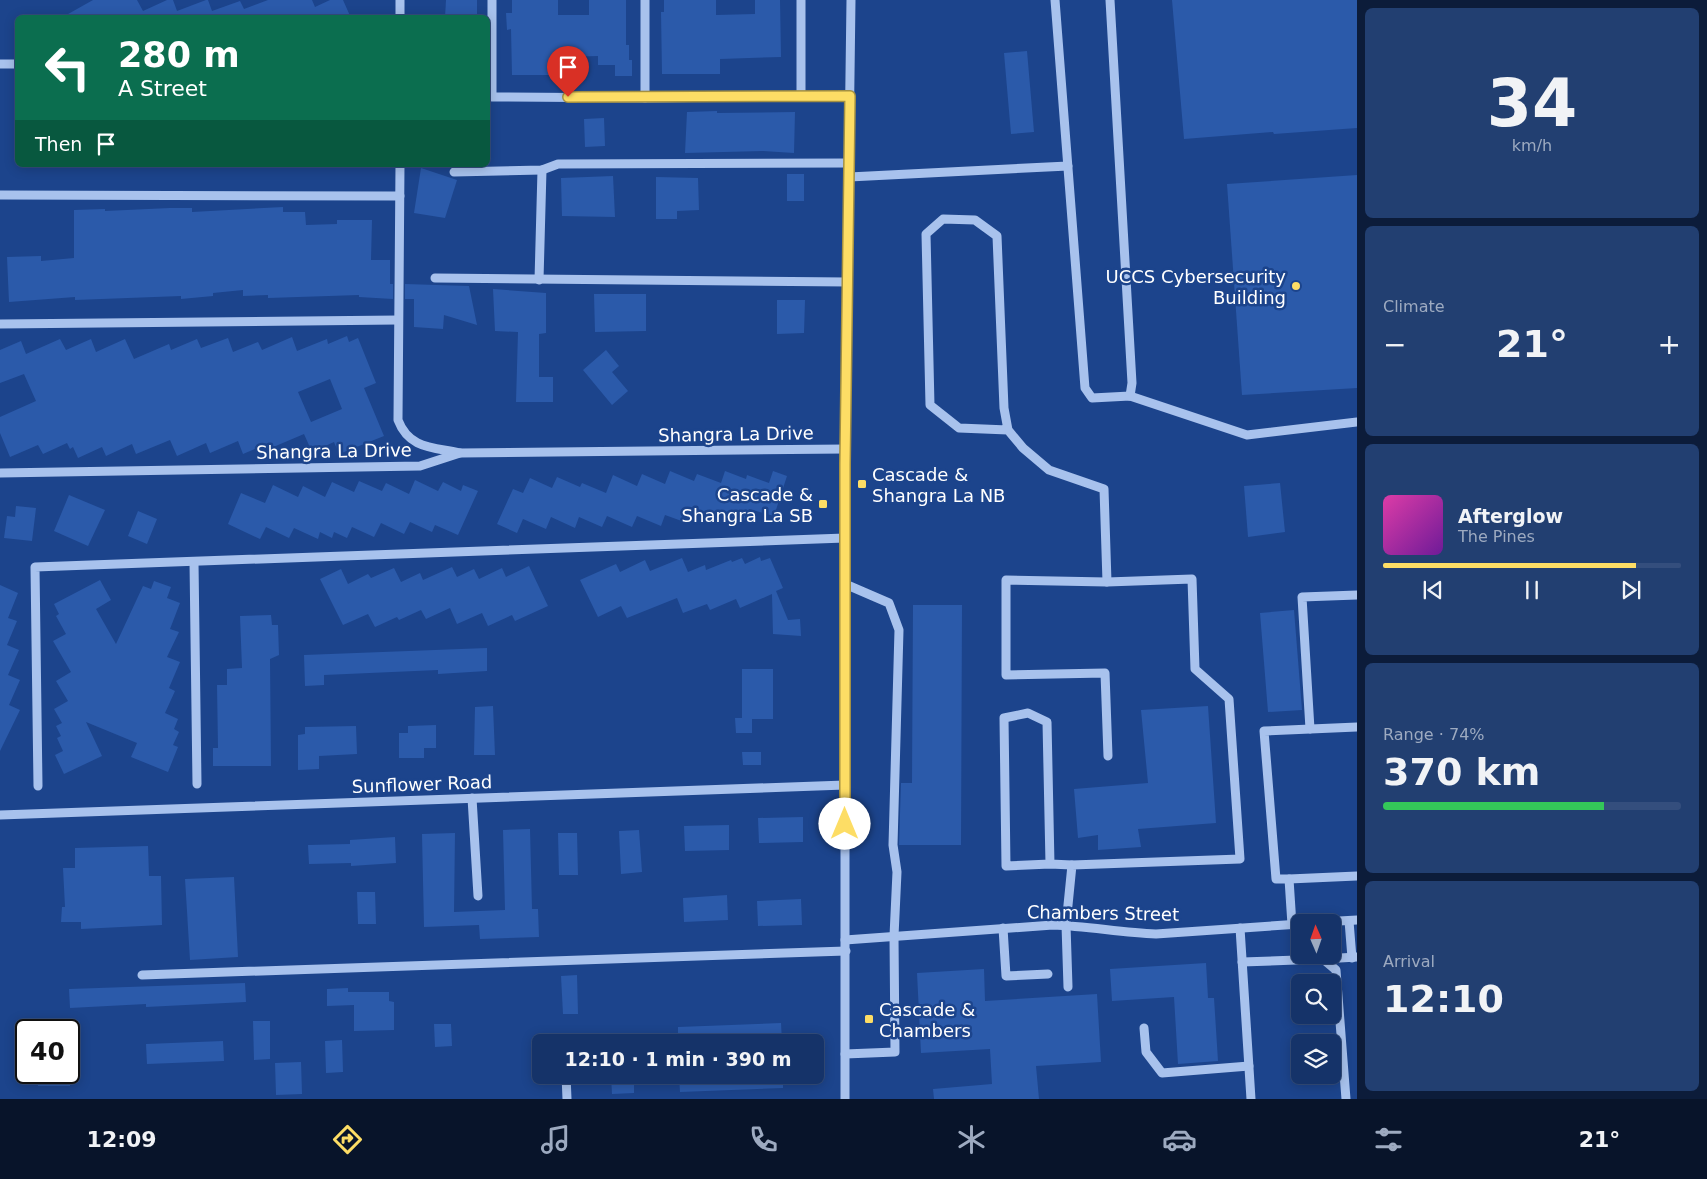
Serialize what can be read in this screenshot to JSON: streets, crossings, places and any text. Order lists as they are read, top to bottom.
{
  "streets": {
    "street": ["Shangra La Drive", "Sunflower Road", "Chambers Street"]
  },
  "places": {
    "other": ["UCCS Cybersecurity Building"],
    "transit": ["Cascade & Shangra La NB", "Cascade & Shangra La SB", "Cascade & Chambers"]
  },
  "north": "top",
  "page": {
    "tile": [
      ["34", "km/h"],
      "Climate",
      ["Range · 74%", "370 km"],
      ["Arrival", "12:10"]
    ],
    "turn": ["280 m", "A Street"],
    "then": "Then",
    "heat": ["−", "21°", "+"],
    "song": ["Afterglow", "The Pines"],
    "limit": "40",
    "trip": "12:10 · 1 min · 390 m",
    "tabs": ["12:09", "21°"]
  }
}
